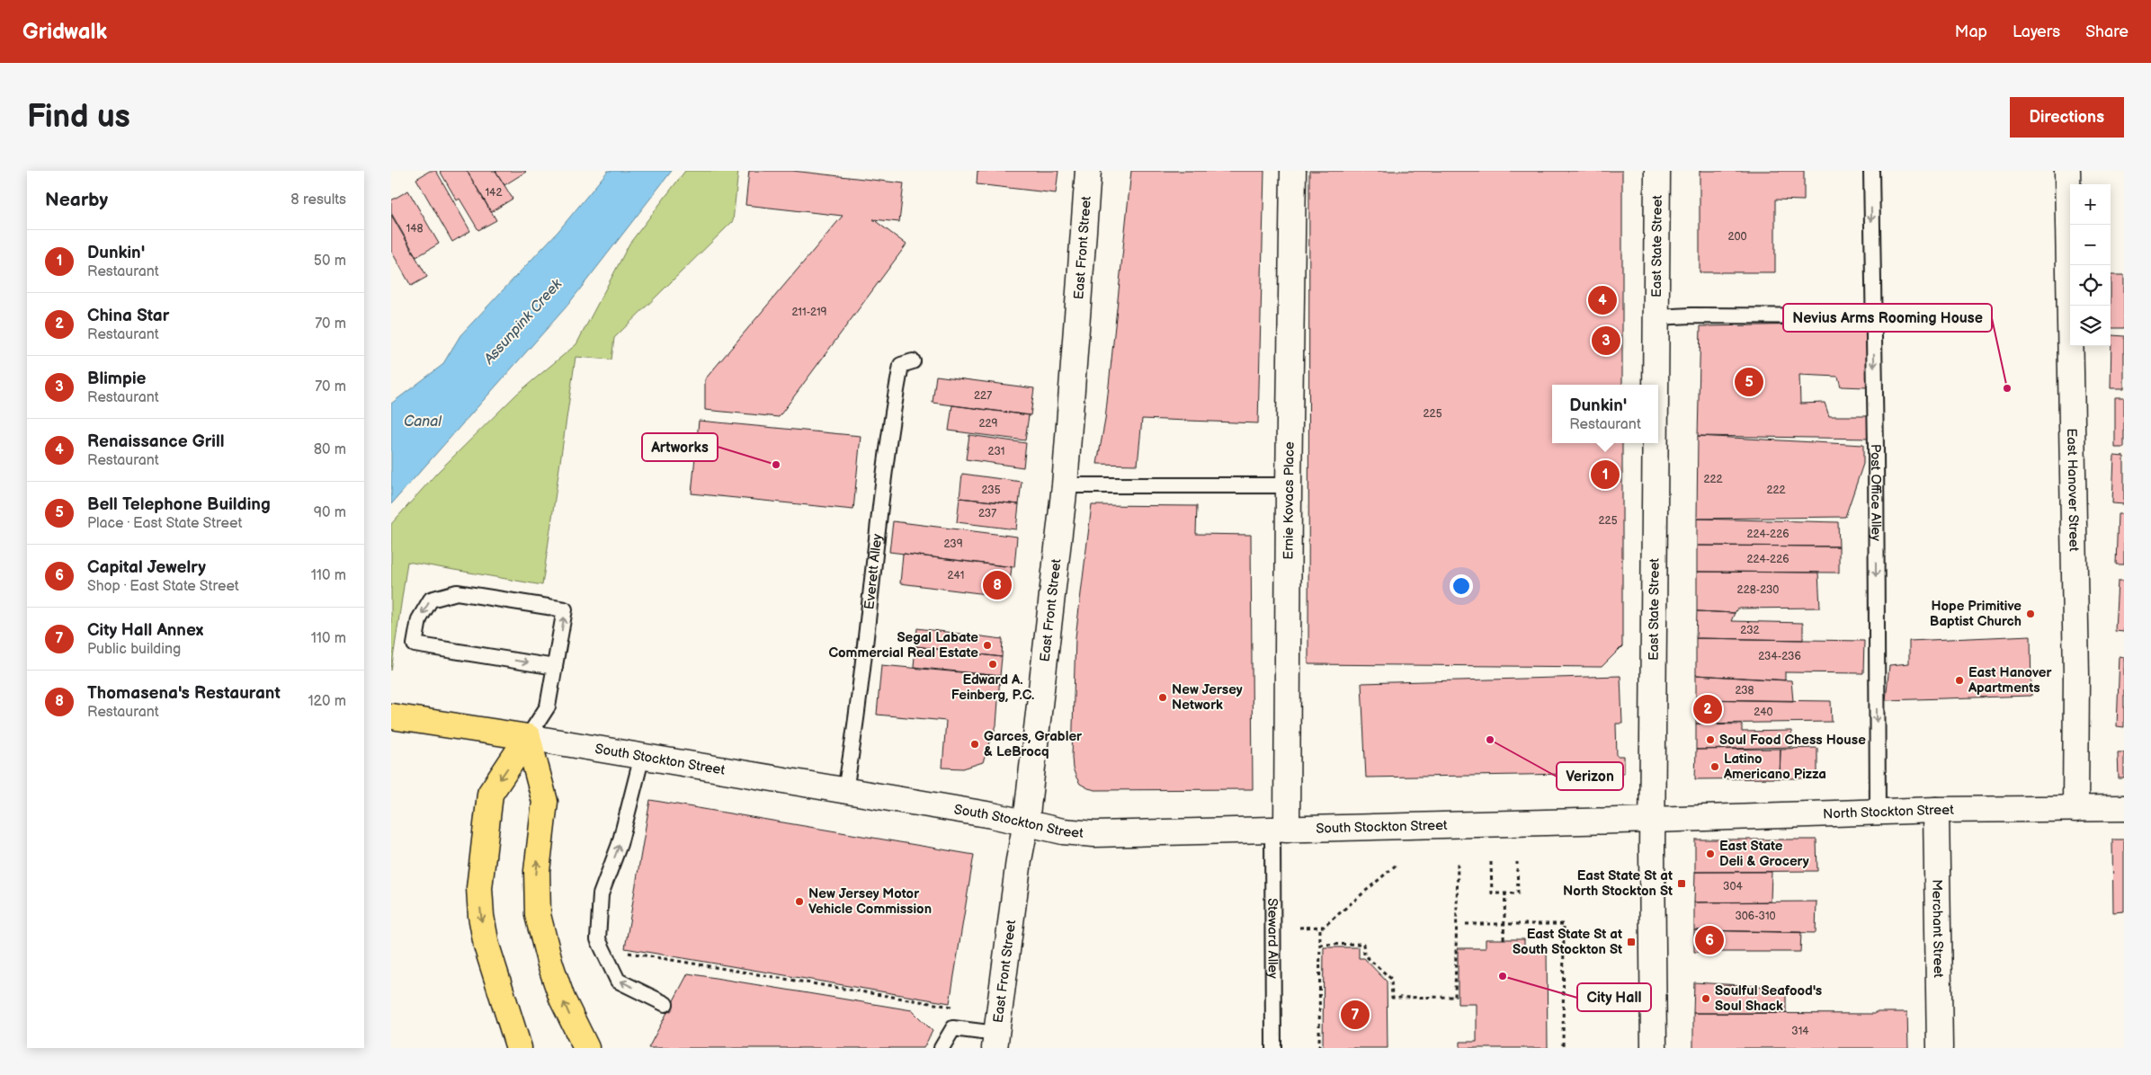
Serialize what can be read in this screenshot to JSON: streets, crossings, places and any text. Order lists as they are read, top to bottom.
{
  "streets": {
    "main road": ["South Stockton Street"],
    "street": [
      "East State Street",
      "East Front Street",
      "East Hanover Street",
      "Ernie Kovacs Place",
      "North Stockton Street",
      "Merchant Street"
    ],
    "lane": ["Post Office Alley", "Everett Alley", "Steward Alley"]
  },
  "crossings": [
    ["East State Street", "South Stockton Street"],
    ["East State Street", "North Stockton Street"],
    ["East Front Street", "South Stockton Street"],
    ["East Hanover Street", "North Stockton Street"],
    ["Post Office Alley", "North Stockton Street"],
    ["Ernie Kovacs Place", "South Stockton Street"],
    ["Ernie Kovacs Place", "Steward Alley"],
    ["Everett Alley", "South Stockton Street"],
    ["South Stockton Street", "North Stockton Street"],
    ["South Stockton Street", "Steward Alley"],
    ["North Stockton Street", "Merchant Street"]
  ],
  "one_way": ["Post Office Alley"],
  "water": ["Assunpink Creek", "Canal"],
  "places": {
    "other": [
      "Nevius Arms Rooming House",
      "Artworks",
      "Hope Primitive Baptist Church",
      "Segal Labate Commercial Real Estate",
      "Edward A. Feinberg, P.C.",
      "East Hanover Apartments",
      "New Jersey Network",
      "Verizon",
      "Soul Food Chess House",
      "Garces, Grabler & LeBrocq",
      "Latino Americano Pizza",
      "East State Deli & Grocery",
      "New Jersey Motor Vehicle Commission",
      "City Hall",
      "Soulful Seafood's Soul Shack"
    ],
    "transit": ["East State St at North Stockton St", "East State St at South Stockton St"]
  },
  "house_numbers": [
    "142",
    "148",
    "200",
    "211-219",
    "227",
    "225",
    "229",
    "231",
    "222",
    "235",
    "222",
    "237",
    "225",
    "224-226",
    "239",
    "224-226",
    "241",
    "228-230",
    "232",
    "234-236",
    "238",
    "240",
    "304",
    "306-310",
    "314"
  ],
  "page": {
    "header": "Gridwalk",
    "nav": ["Map", "Layers", "Share"],
    "buttons": "Directions",
    "title": "Find us",
    "heading": ["Nearby", "8 results"],
    "map_buttons": ["+", "−"],
    "list": [
      {
        "mark": "1",
        "name": "Dunkin'",
        "note": "Restaurant",
        "value": "50 m"
      },
      {
        "mark": "2",
        "name": "China Star",
        "note": "Restaurant",
        "value": "70 m"
      },
      {
        "mark": "3",
        "name": "Blimpie",
        "note": "Restaurant",
        "value": "70 m"
      },
      {
        "mark": "4",
        "name": "Renaissance Grill",
        "note": "Restaurant",
        "value": "80 m"
      },
      {
        "mark": "5",
        "name": "Bell Telephone Building",
        "note": "Place · East State Street",
        "value": "90 m"
      },
      {
        "mark": "6",
        "name": "Capital Jewelry",
        "note": "Shop · East State Street",
        "value": "110 m"
      },
      {
        "mark": "7",
        "name": "City Hall Annex",
        "note": "Public building",
        "value": "110 m"
      },
      {
        "mark": "8",
        "name": "Thomasena's Restaurant",
        "note": "Restaurant",
        "value": "120 m"
      }
    ],
    "pins": [
      "4",
      "3",
      "5",
      "1",
      "8",
      "2",
      "6",
      "7"
    ],
    "popup": ["Dunkin'", "Restaurant"]
  }
}
